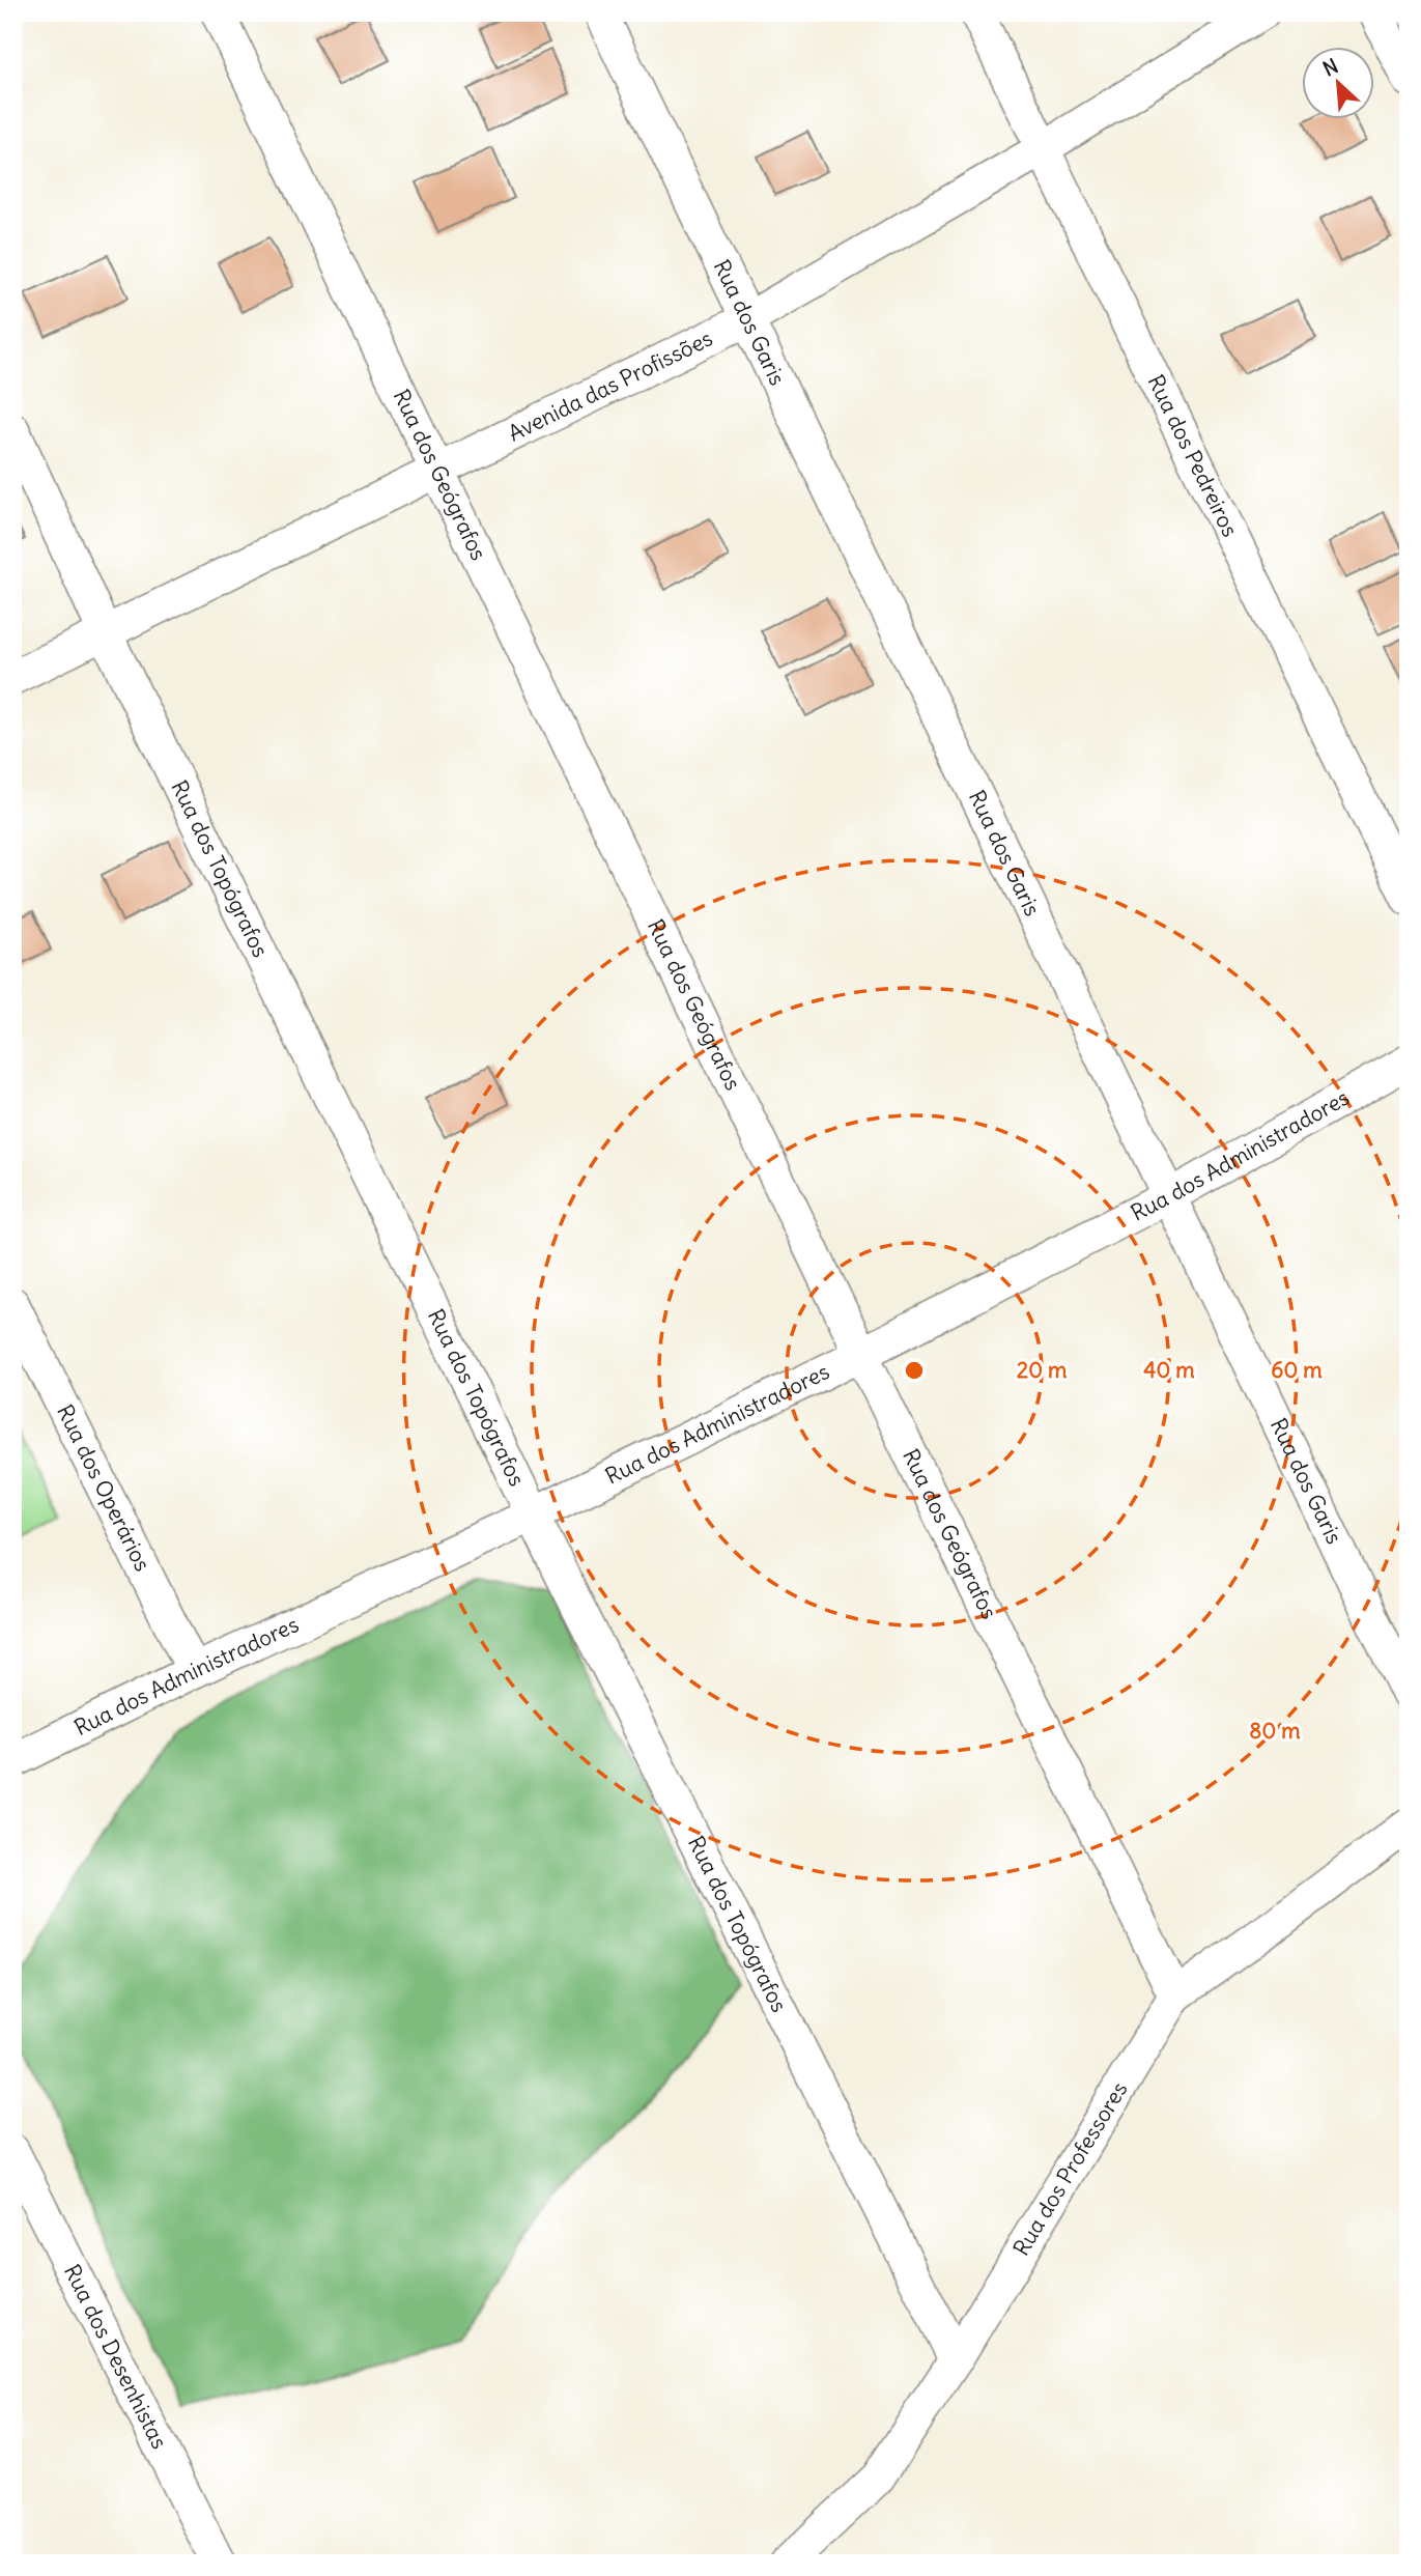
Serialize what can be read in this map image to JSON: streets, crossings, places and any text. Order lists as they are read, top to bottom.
{
  "streets": {
    "street": [
      "Rua dos Garis",
      "Avenida das Profissões",
      "Rua dos Pedreiros",
      "Rua dos Geógrafos",
      "Rua dos Topógrafos",
      "Rua dos Administradores",
      "Rua dos Operários",
      "Rua dos Professores",
      "Rua dos Desenhistas"
    ]
  },
  "crossings": [
    ["Rua dos Garis", "Avenida das Profissões"],
    ["Rua dos Garis", "Rua dos Administradores"],
    ["Avenida das Profissões", "Rua dos Pedreiros"],
    ["Avenida das Profissões", "Rua dos Geógrafos"],
    ["Avenida das Profissões", "Rua dos Topógrafos"],
    ["Rua dos Geógrafos", "Rua dos Administradores"],
    ["Rua dos Geógrafos", "Rua dos Professores"],
    ["Rua dos Topógrafos", "Rua dos Administradores"],
    ["Rua dos Topógrafos", "Rua dos Professores"],
    ["Rua dos Administradores", "Rua dos Operários"]
  ],
  "north": "top left",
  "rings": [
    "20 m",
    "40 m",
    "60 m",
    "80 m"
  ]
}
